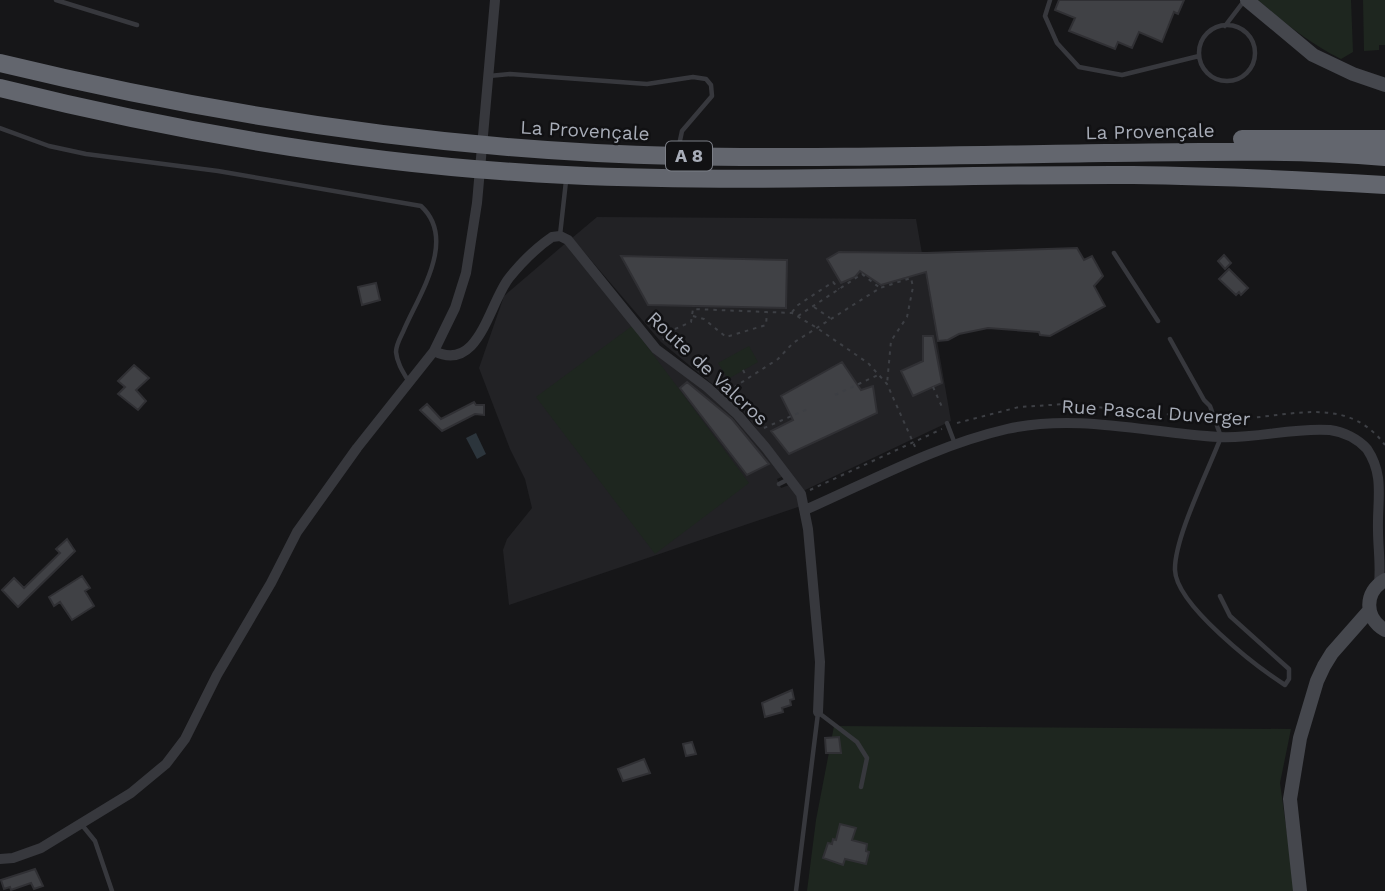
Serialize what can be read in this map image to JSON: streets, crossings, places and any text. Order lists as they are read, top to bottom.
{
  "streets": {
    "highway": ["La Provençale", "A 8"],
    "street": ["Route de Valcros", "Rue Pascal Duverger"]
  },
  "crossings": [
    ["Route de Valcros", "Rue Pascal Duverger"]
  ]
}
